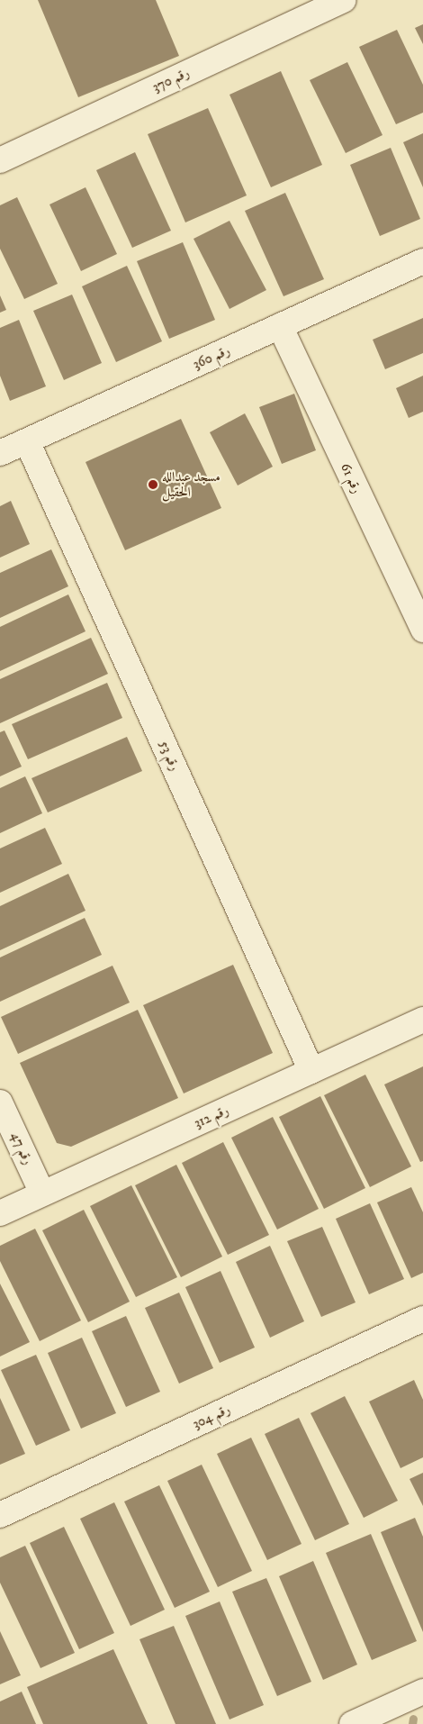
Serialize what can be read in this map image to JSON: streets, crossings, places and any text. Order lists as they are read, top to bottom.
{
  "streets": {
    "street": [
      "رقم 370",
      "رقم 360",
      "رقم 61",
      "رقم 53",
      "رقم 312",
      "رقم 47",
      "رقم 304"
    ]
  },
  "crossings": [
    ["رقم 360", "رقم 61"],
    ["رقم 360", "رقم 53"],
    ["رقم 53", "رقم 312"],
    ["رقم 312", "رقم 47"]
  ],
  "places": ["مسجد عبدالله الحقيل"]
}
